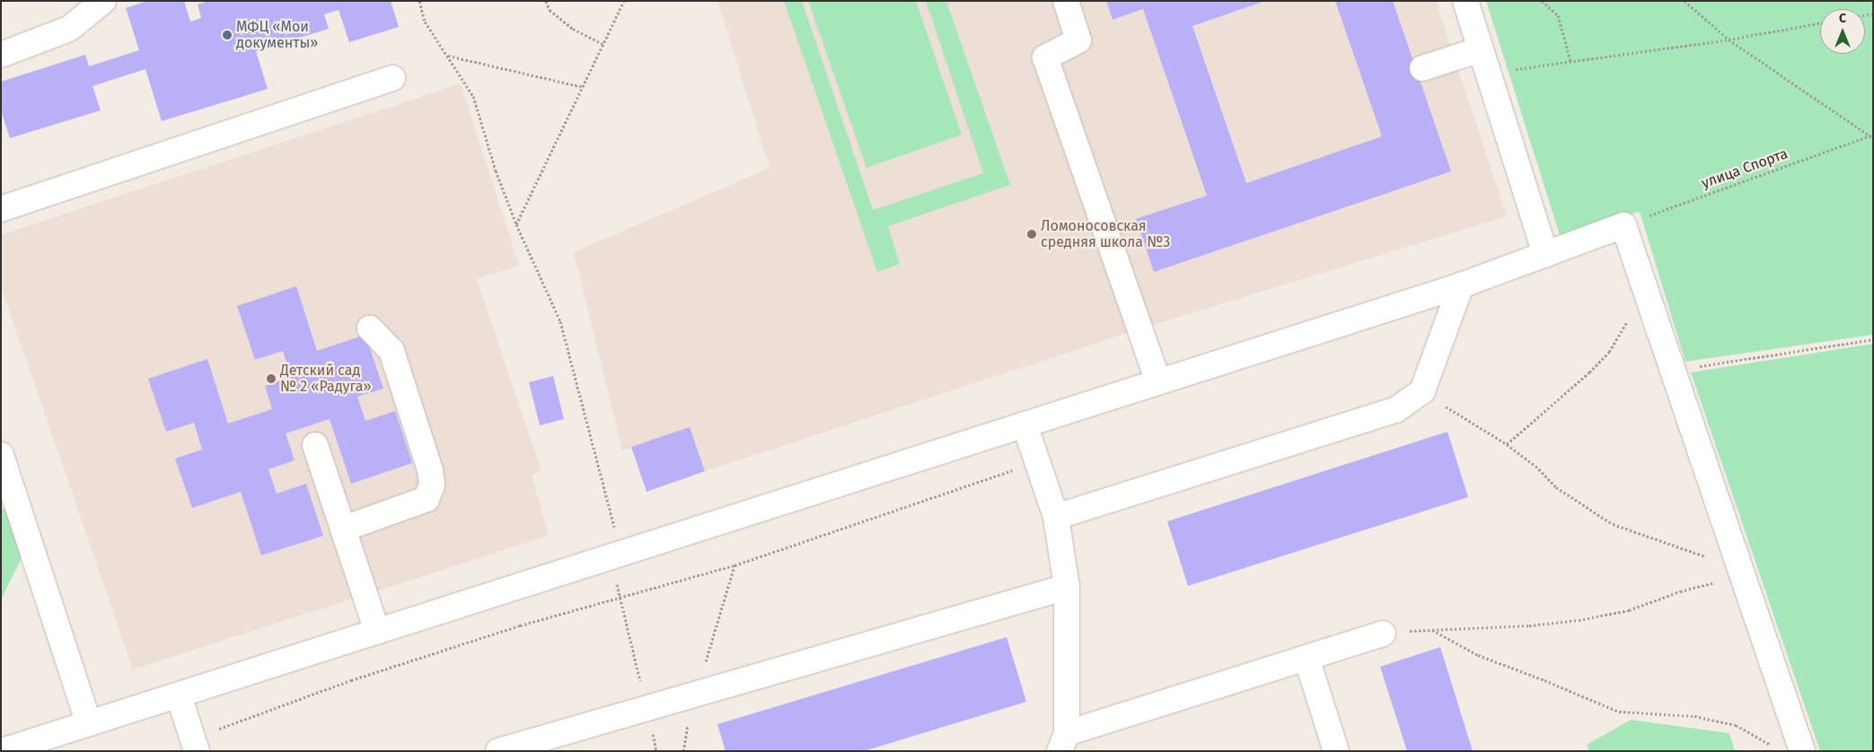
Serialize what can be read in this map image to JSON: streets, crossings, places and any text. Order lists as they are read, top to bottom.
{
  "streets": {
    "path": ["улица Спорта"]
  },
  "places": ["МФЦ «Мои документы»", "Ломоносовская средняя школа №3", "Детский сад № 2 «Радуга»"],
  "north": "top"
}
